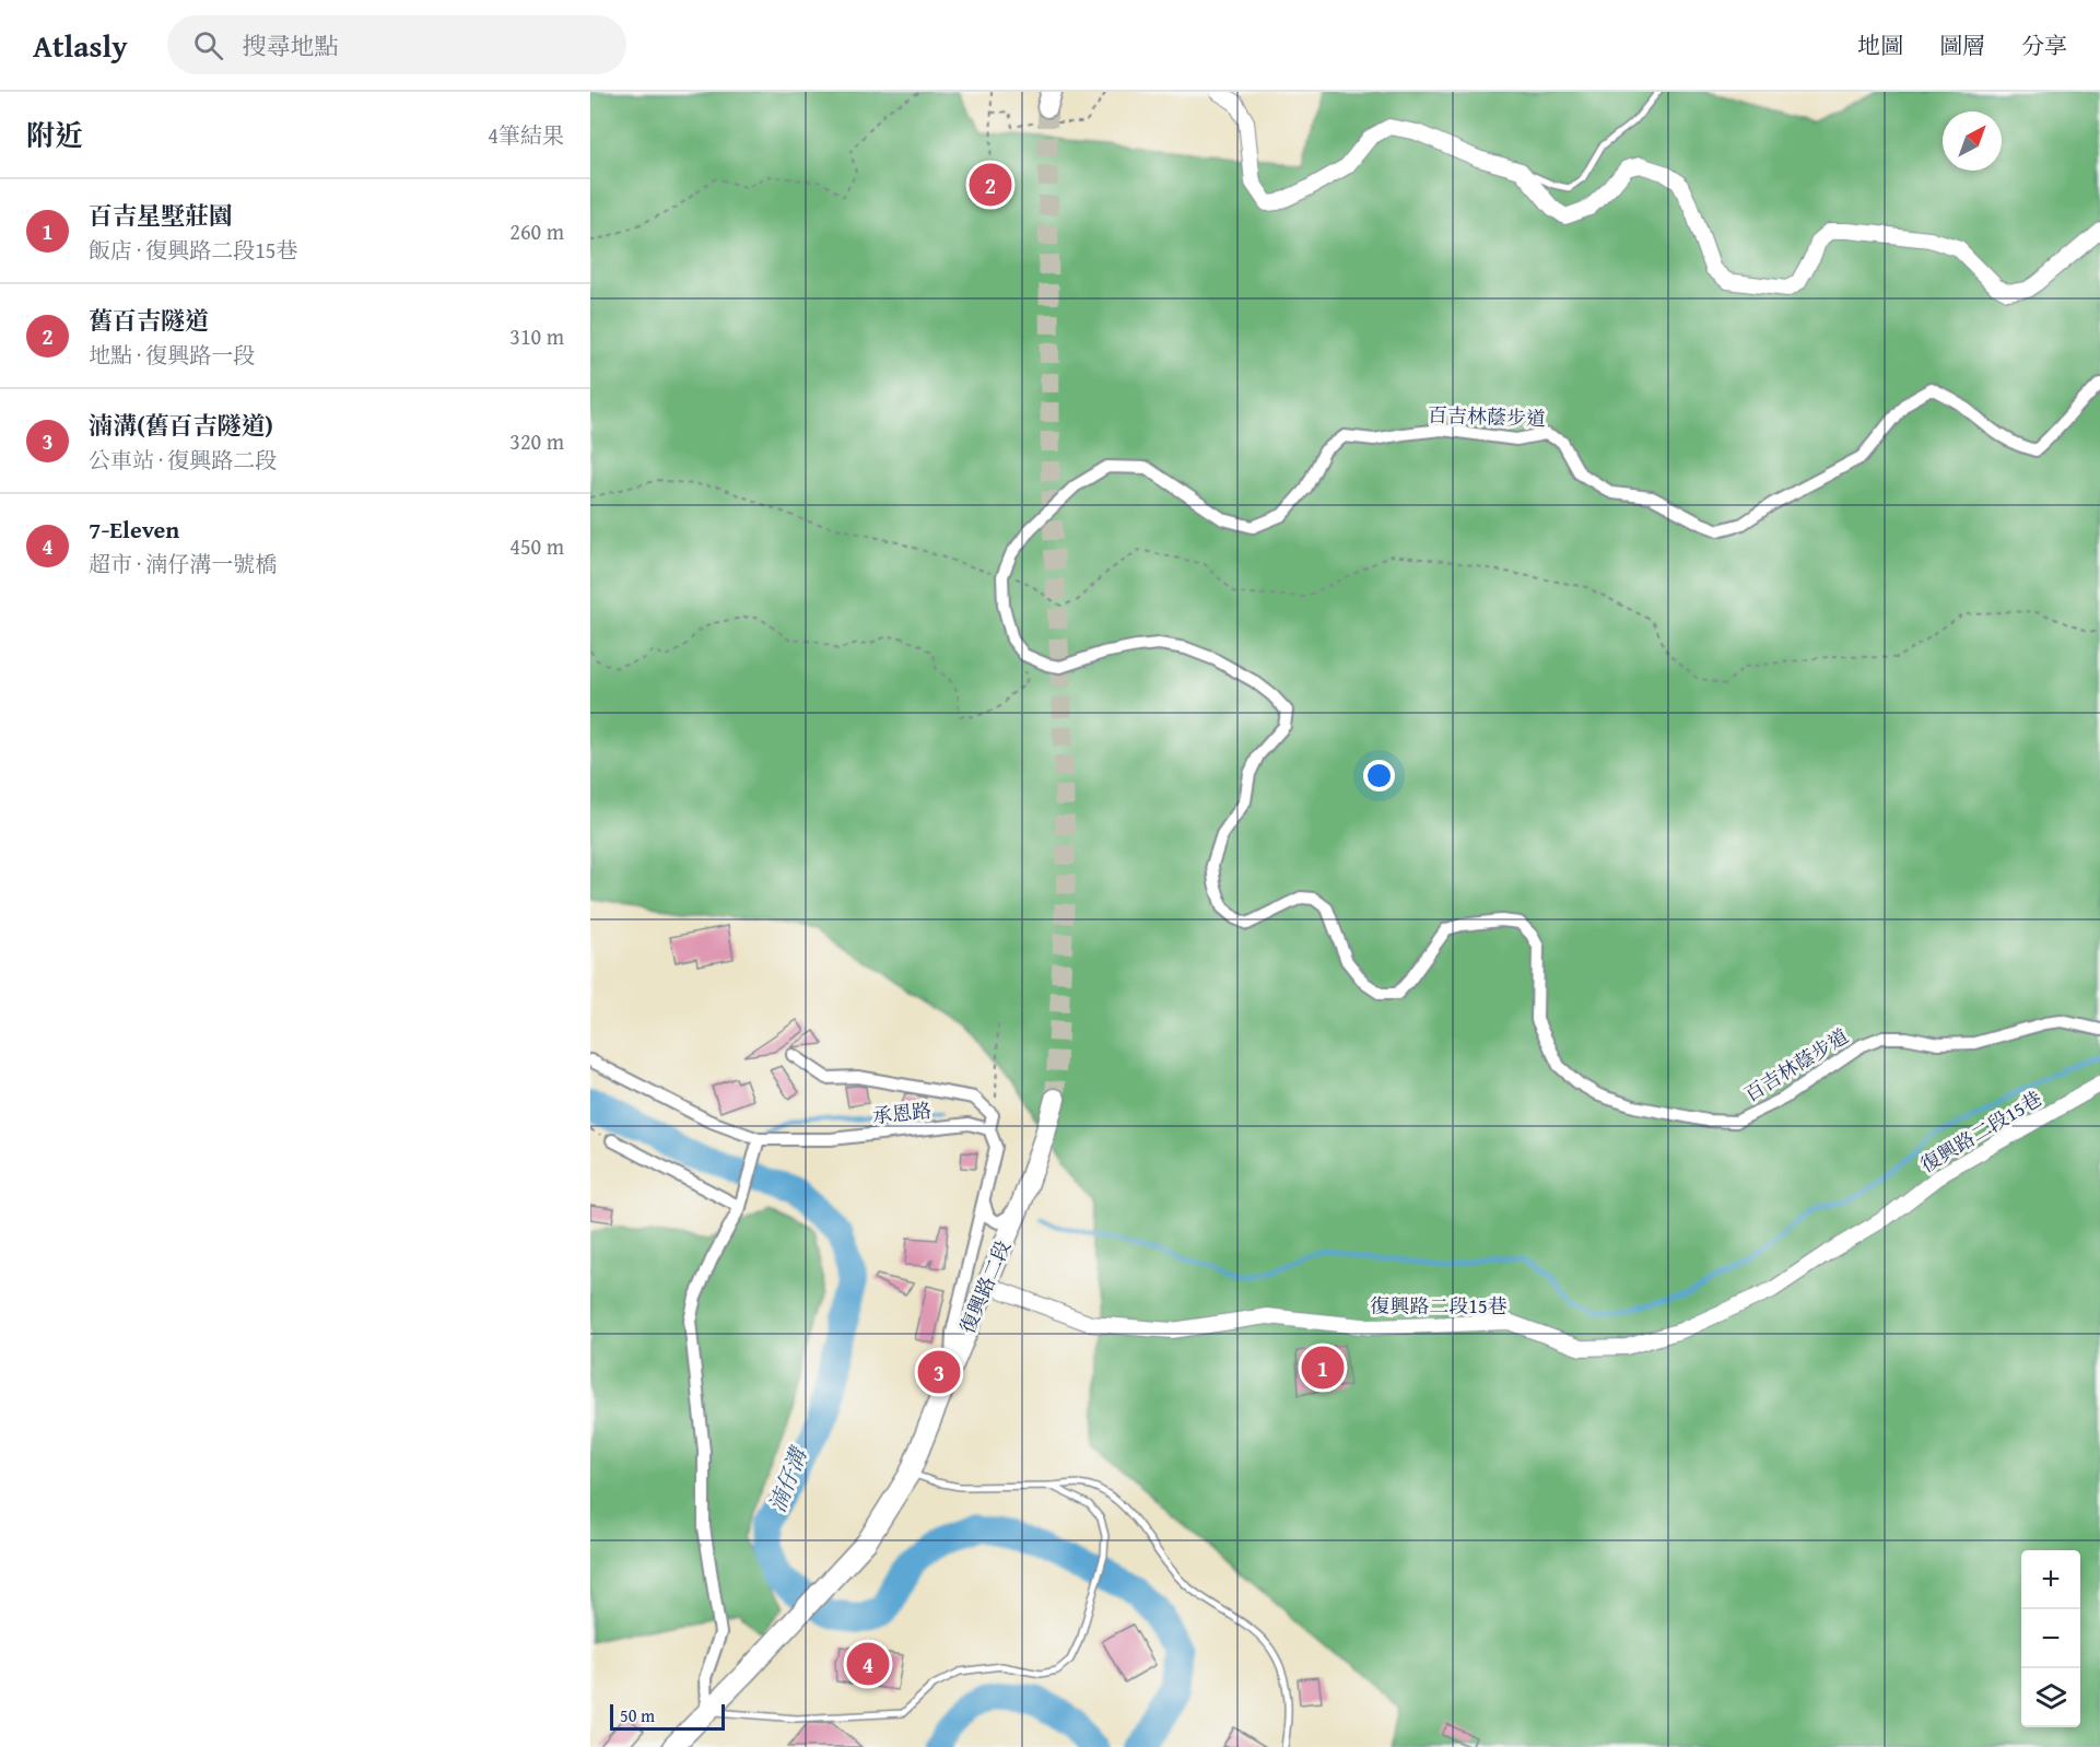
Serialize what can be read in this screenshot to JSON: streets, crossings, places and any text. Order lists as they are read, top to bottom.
{
  "streets": {
    "main road": ["復興路二段"],
    "street": ["百吉林蔭步道", "承恩路", "復興路二段15巷"]
  },
  "crossings": [
    ["復興路二段15巷", "復興路二段"]
  ],
  "water": ["湳仔溝"],
  "scale_bar": "50 m",
  "north": "top right",
  "page": {
    "header": "Atlasly",
    "search": "搜尋地點",
    "nav": ["地圖", "圖層", "分享"],
    "heading": ["附近", "4筆結果"],
    "pins": [
      "2",
      "1",
      "3",
      "4"
    ],
    "list": [
      {
        "mark": "1",
        "name": "百吉星墅莊園",
        "note": "飯店 · 復興路二段15巷",
        "value": "260 m"
      },
      {
        "mark": "2",
        "name": "舊百吉隧道",
        "note": "地點 · 復興路一段",
        "value": "310 m"
      },
      {
        "mark": "3",
        "name": "湳溝(舊百吉隧道)",
        "note": "公車站 · 復興路二段",
        "value": "320 m"
      },
      {
        "mark": "4",
        "name": "7-Eleven",
        "note": "超市 · 湳仔溝一號橋",
        "value": "450 m"
      }
    ],
    "map_buttons": ["+", "−"],
    "scale": "50 m"
  }
}
